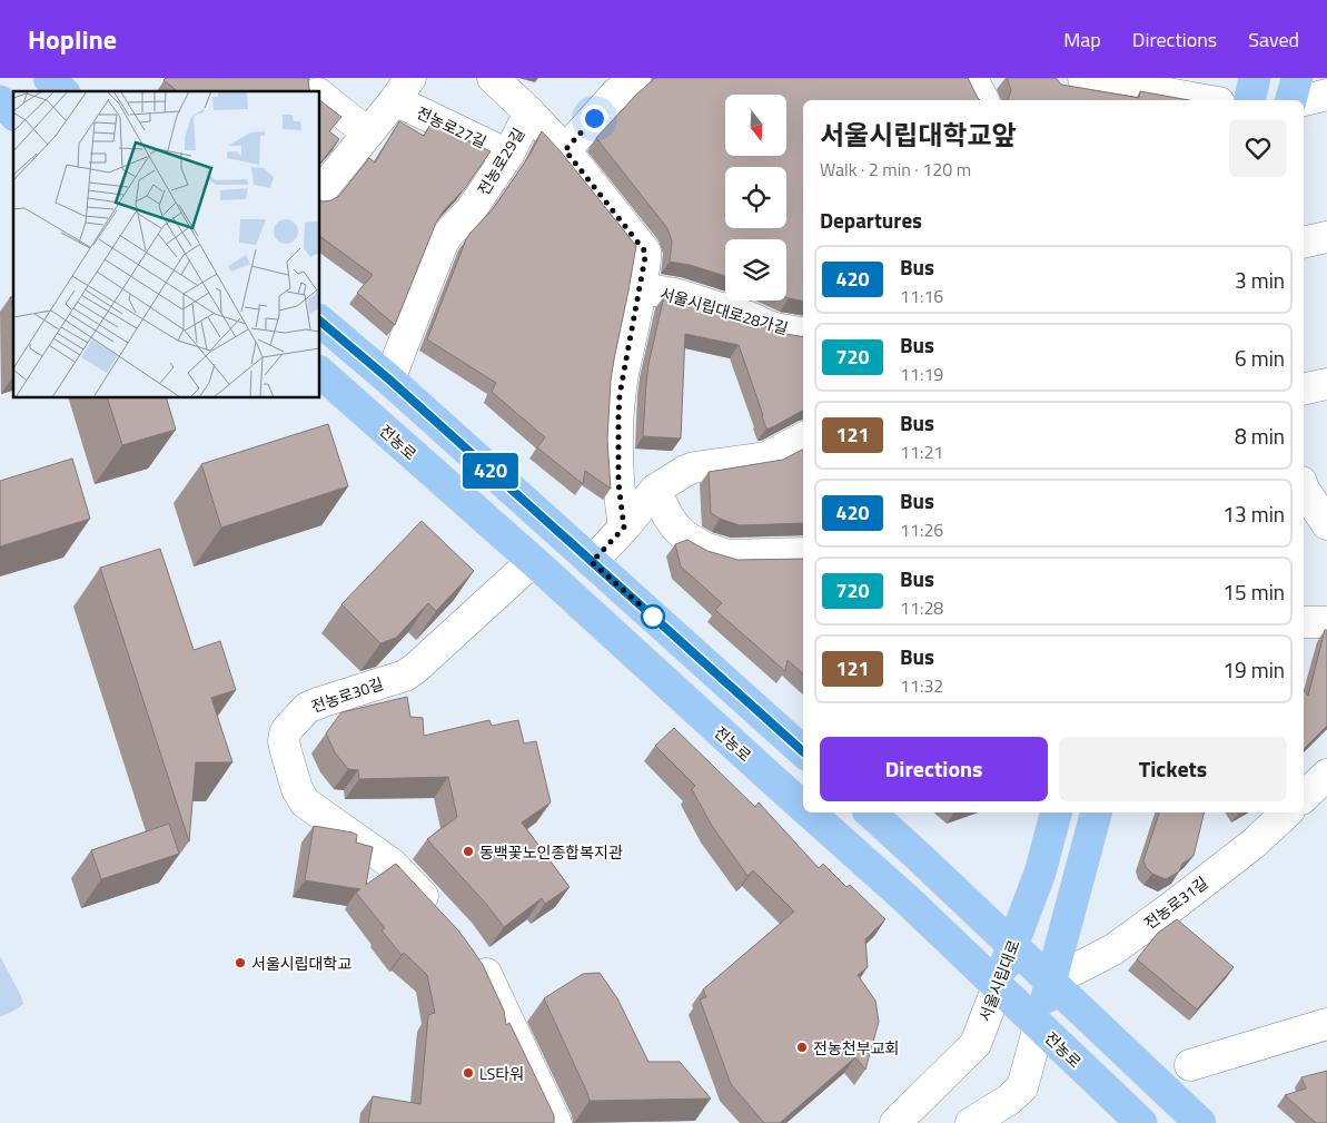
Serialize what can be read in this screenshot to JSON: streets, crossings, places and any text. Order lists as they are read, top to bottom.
{
  "streets": {
    "main road": ["전농로", "서울시립대로"],
    "street": [
      "전농로27길",
      "전농로29길",
      "서울시립대로28가길",
      "전농로30길",
      "전농로31길"
    ]
  },
  "crossings": [
    ["전농로27길", "전농로29길"],
    ["전농로29길", "서울시립대로28가길"],
    ["전농로", "전농로30길"],
    ["전농로", "서울시립대로"]
  ],
  "places": [
    "동백꽃노인종합복지관",
    "서울시립대학교",
    "전농천부교회",
    "LS타워"
  ],
  "lines": ["bus line 420"],
  "north": "bottom",
  "page": {
    "header": "Hopline",
    "nav": ["Map", "Directions", "Saved"],
    "on_map": "420",
    "heading": [
      ["서울시립대학교앞", "Walk · 2 min · 120 m"],
      "Departures"
    ],
    "list": [
      {
        "mark": "420",
        "name": "Bus",
        "note": "11:16",
        "value": "3 min"
      },
      {
        "mark": "720",
        "name": "Bus",
        "note": "11:19",
        "value": "6 min"
      },
      {
        "mark": "121",
        "name": "Bus",
        "note": "11:21",
        "value": "8 min"
      },
      {
        "mark": "420",
        "name": "Bus",
        "note": "11:26",
        "value": "13 min"
      },
      {
        "mark": "720",
        "name": "Bus",
        "note": "11:28",
        "value": "15 min"
      },
      {
        "mark": "121",
        "name": "Bus",
        "note": "11:32",
        "value": "19 min"
      }
    ],
    "buttons": ["Directions", "Tickets"]
  }
}
